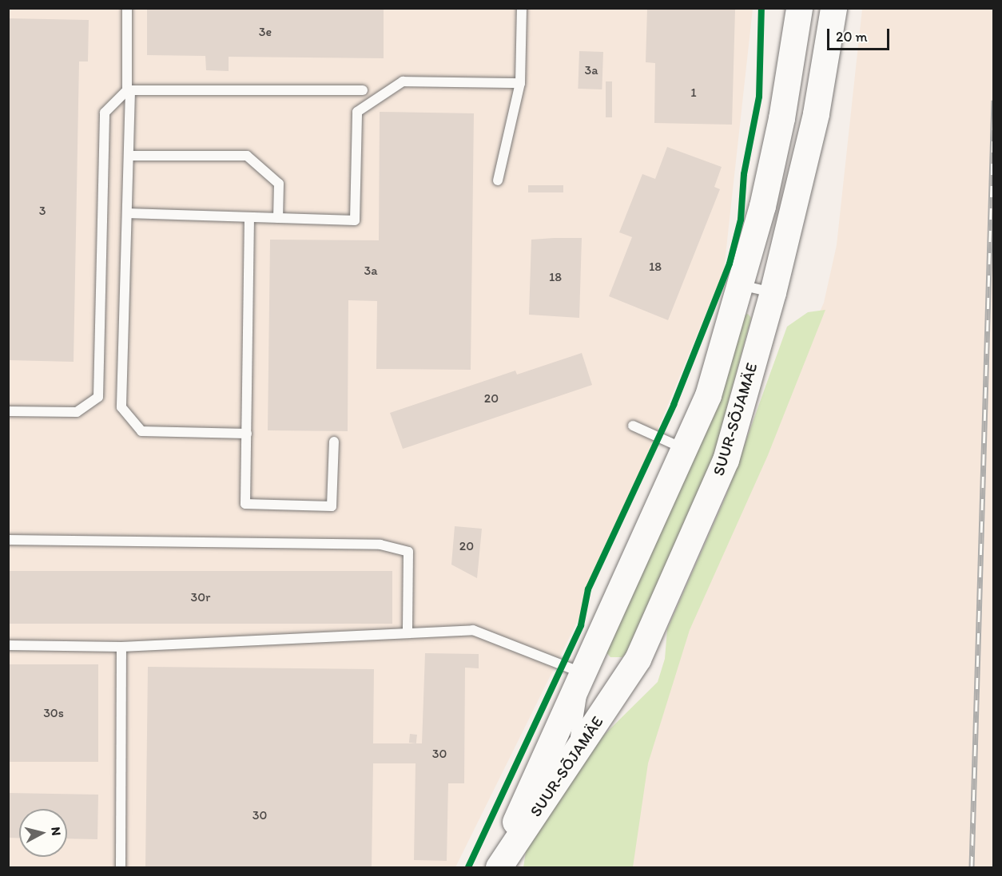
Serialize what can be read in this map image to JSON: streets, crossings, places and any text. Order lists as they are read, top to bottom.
{
  "streets": {
    "main road": ["SUUR-SÕJAMÄE"]
  },
  "house_numbers": [
    "3e",
    "3a",
    "1",
    "3",
    "18",
    "3a",
    "18",
    "20",
    "20",
    "30r",
    "30s",
    "30",
    "30"
  ],
  "scale_bar": "20 m",
  "north": "right"
}
